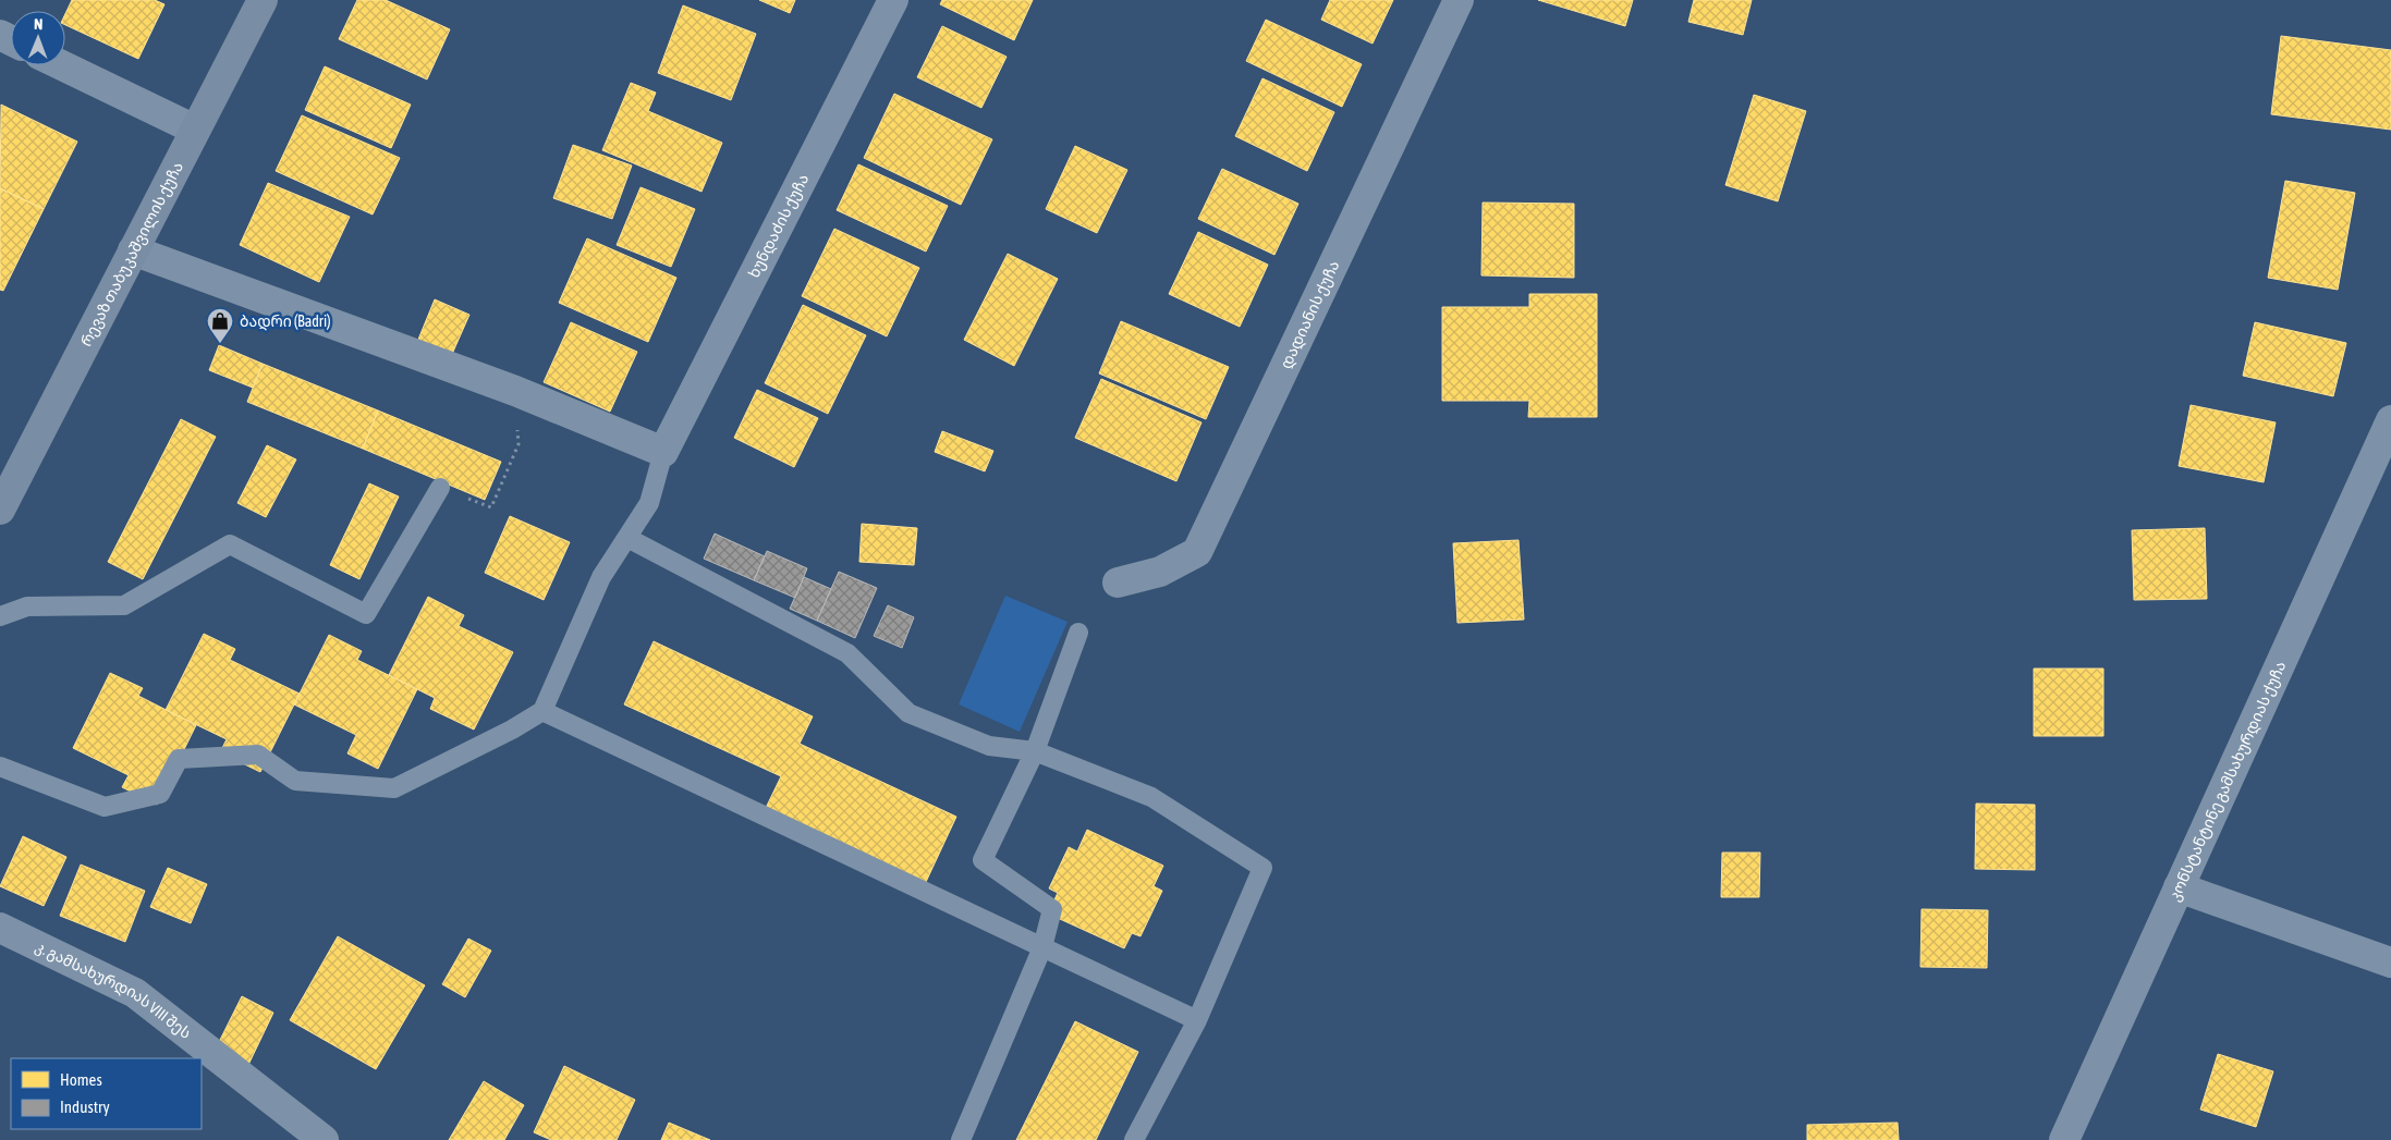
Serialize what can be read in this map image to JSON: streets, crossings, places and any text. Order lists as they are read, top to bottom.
{
  "streets": {
    "main road": ["რევაზ თაბუკაშვილის ქუჩა"],
    "street": [
      "ხუნდაძის ქუჩა",
      "დადიანის ქუჩა",
      "კონსტანტინე გამსახურდიას ქუჩა",
      "კ. გამსახურდიას VIII შეს"
    ]
  },
  "places": {
    "shop": ["ბადრი (Badri)"]
  },
  "legend": ["Homes", "Industry"],
  "north": "top"
}
